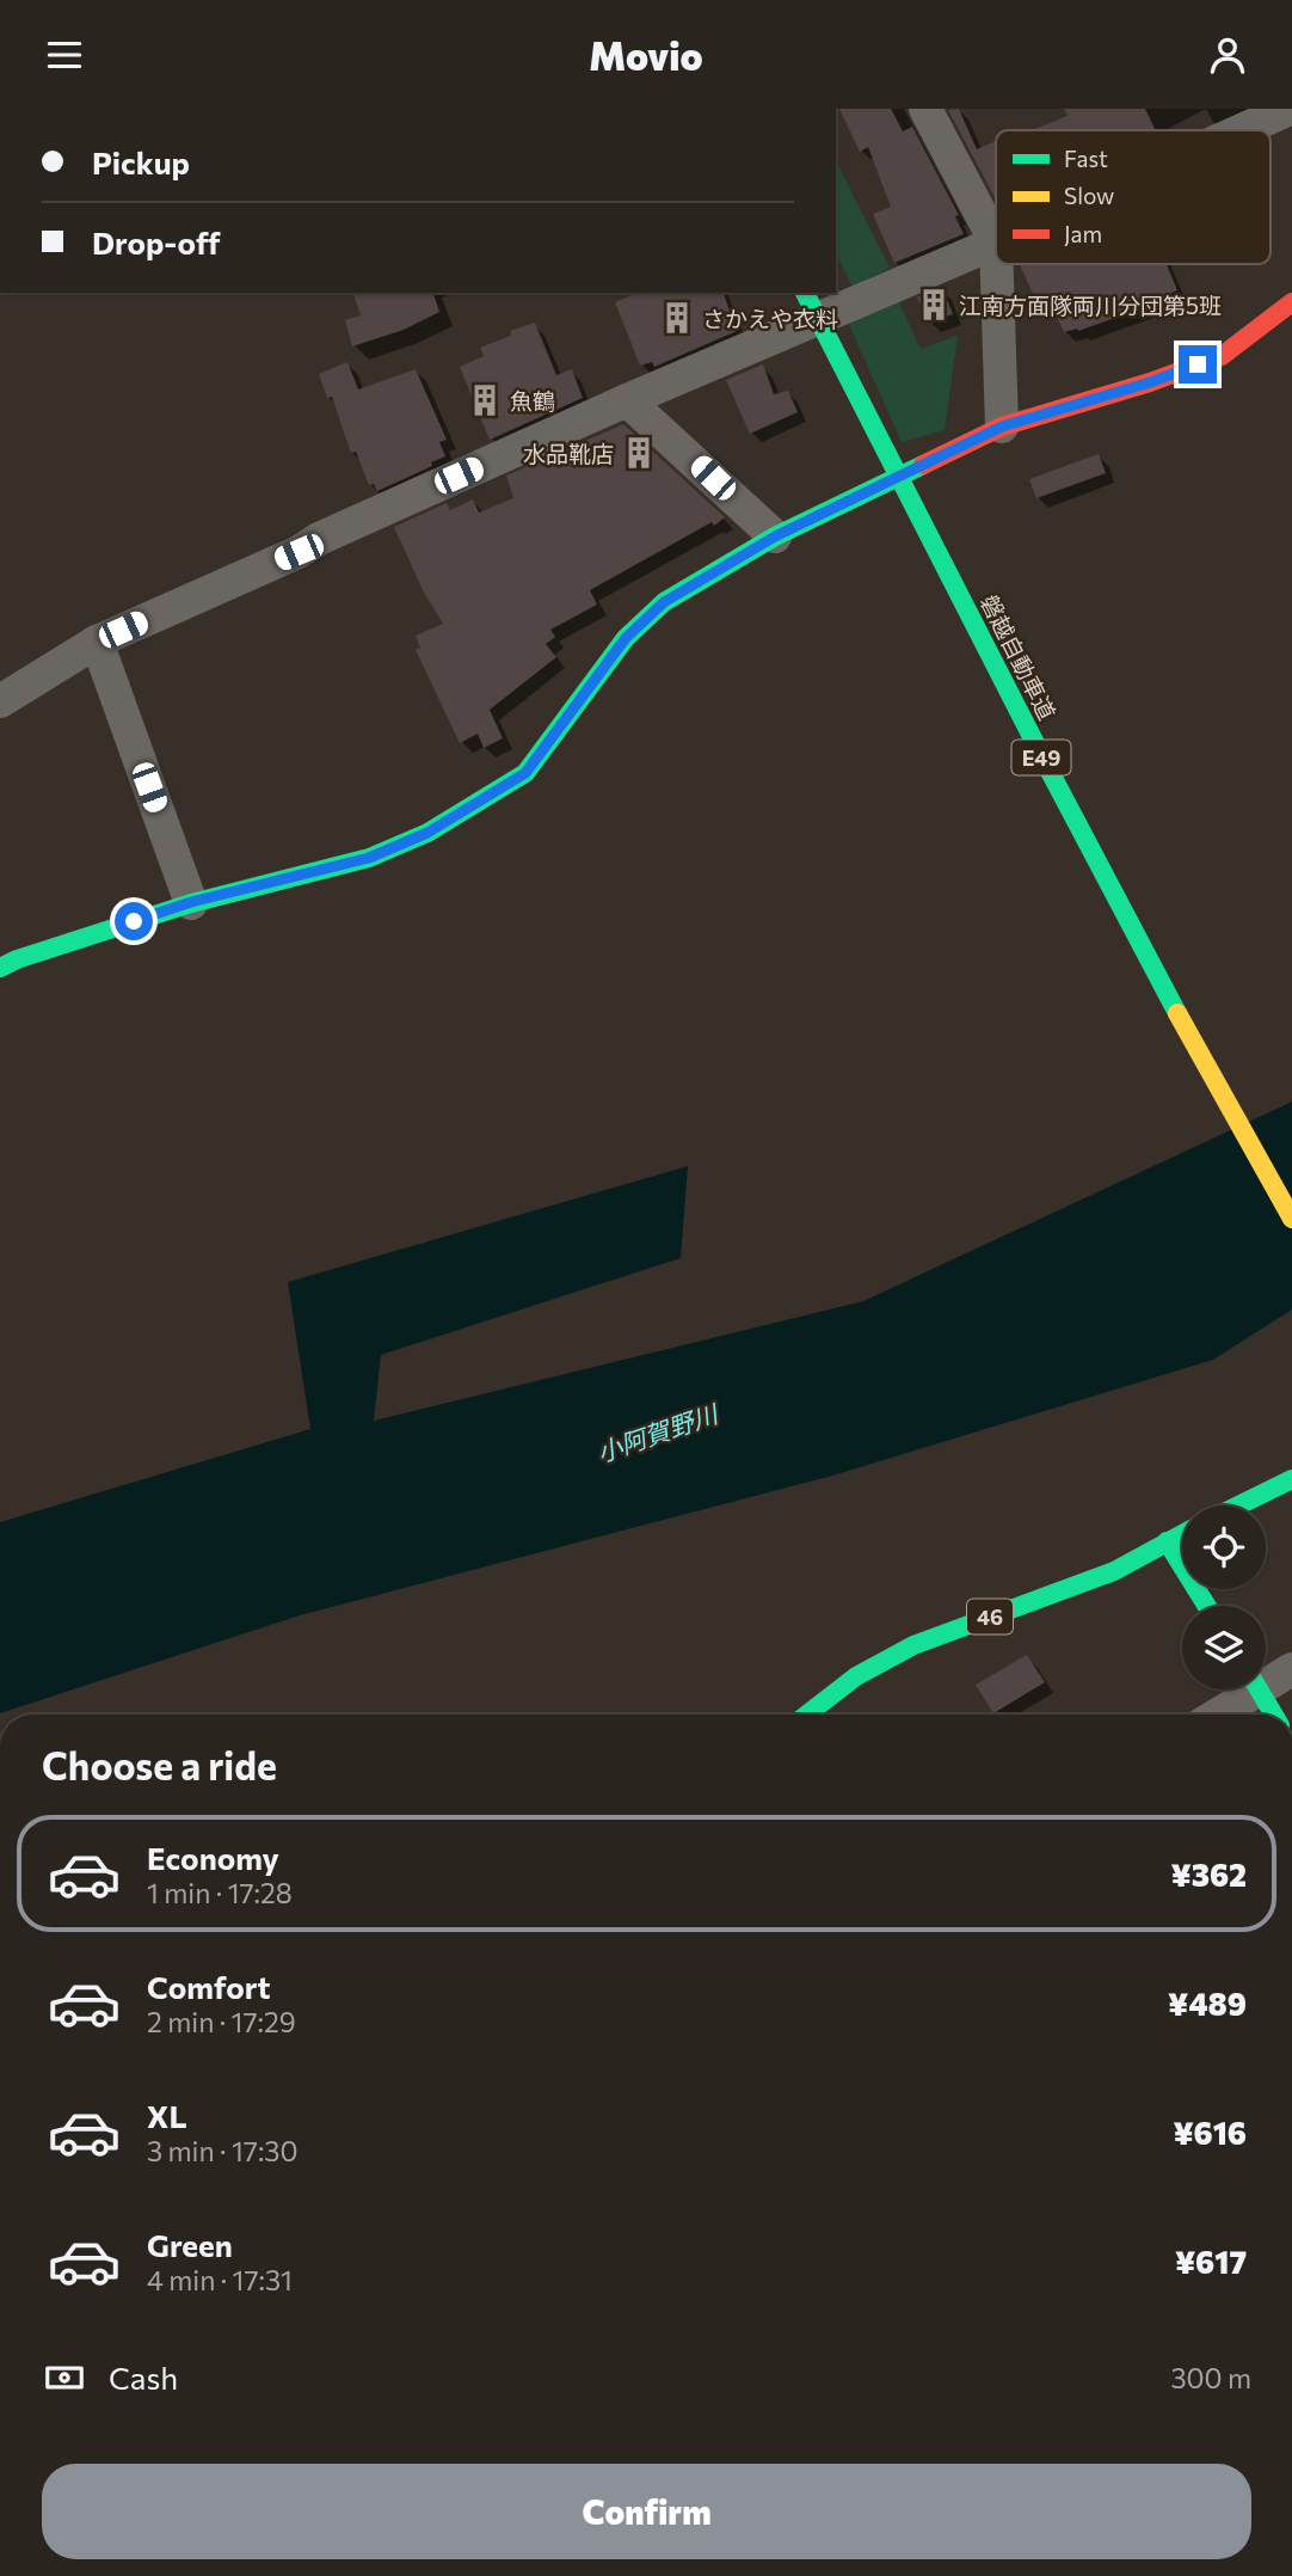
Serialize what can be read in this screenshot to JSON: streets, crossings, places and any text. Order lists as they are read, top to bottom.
{
  "streets": {
    "main road": ["磐越自動車道", "E49", "46"]
  },
  "water": ["小阿賀野川"],
  "places": {
    "building": [
      "江南方面隊両川分団第5班",
      "さかえや衣料",
      "魚鶴",
      "水品靴店"
    ]
  },
  "legend": ["Fast", "Slow", "Jam"],
  "page": {
    "header": "Movio",
    "banner": ["Pickup", "Drop-off"],
    "heading": "Choose a ride",
    "list": [
      {
        "name": "Economy",
        "note": "1 min · 17:28",
        "value": "¥362"
      },
      {
        "name": "Comfort",
        "note": "2 min · 17:29",
        "value": "¥489"
      },
      {
        "name": "XL",
        "note": "3 min · 17:30",
        "value": "¥616"
      },
      {
        "name": "Green",
        "note": "4 min · 17:31",
        "value": "¥617"
      }
    ],
    "pay": ["Cash", "300 m"],
    "buttons": "Confirm"
  }
}
